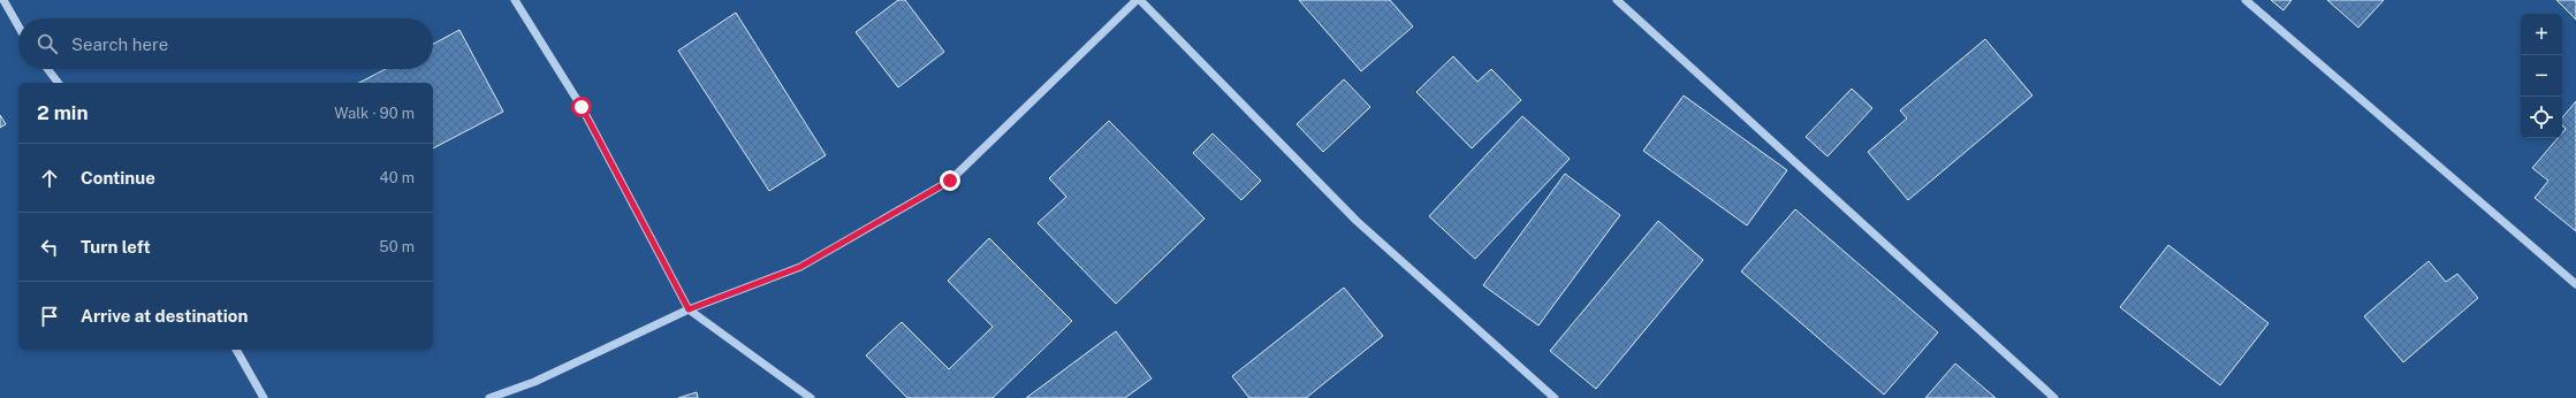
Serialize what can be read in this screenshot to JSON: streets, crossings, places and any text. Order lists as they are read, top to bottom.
{
  "page": {
    "map_buttons": ["+", "−"],
    "search": "Search here",
    "heading": ["2 min", "Walk · 90 m"],
    "list": [
      ["Continue", "40 m"],
      ["Turn left", "50 m"],
      "Arrive at destination"
    ]
  }
}
